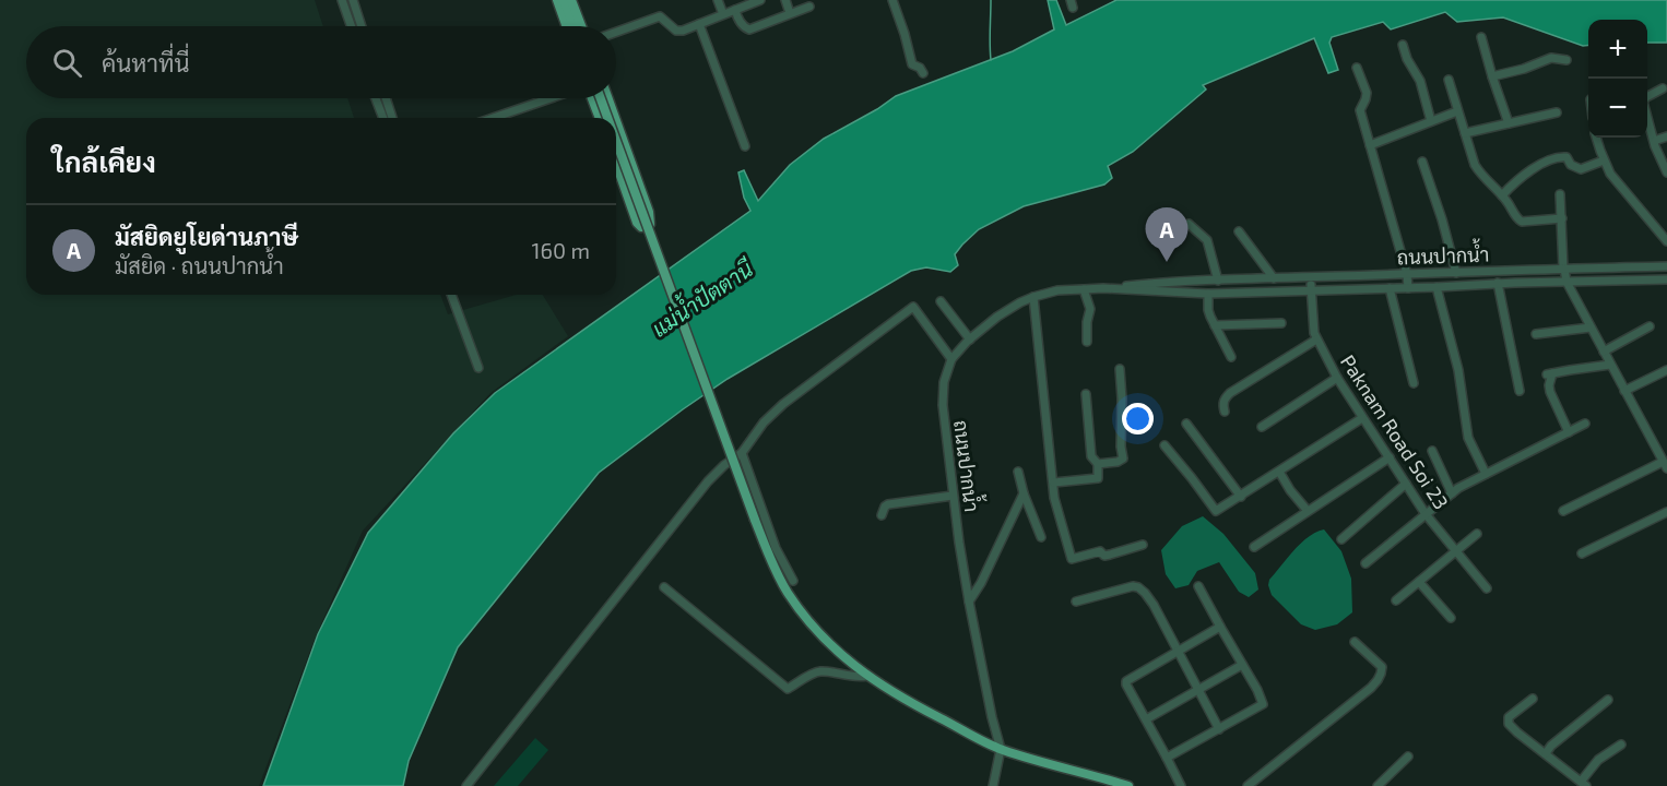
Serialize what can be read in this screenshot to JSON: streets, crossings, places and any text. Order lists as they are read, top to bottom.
{
  "streets": {
    "street": ["ถนนปากน้ำ", "Paknam Road Soi 23"]
  },
  "crossings": [
    ["ถนนปากน้ำ", "Paknam Road Soi 23"]
  ],
  "water": ["แม่น้ำปัตตานี"],
  "page": {
    "map_buttons": ["+", "−"],
    "search": "ค้นหาที่นี่",
    "heading": "ใกล้เคียง",
    "list": [
      {
        "mark": "A",
        "name": "มัสยิดยูโยด่านภาษี",
        "note": "มัสยิด · ถนนปากน้ำ",
        "value": "160 m"
      }
    ],
    "pins": "A"
  }
}
